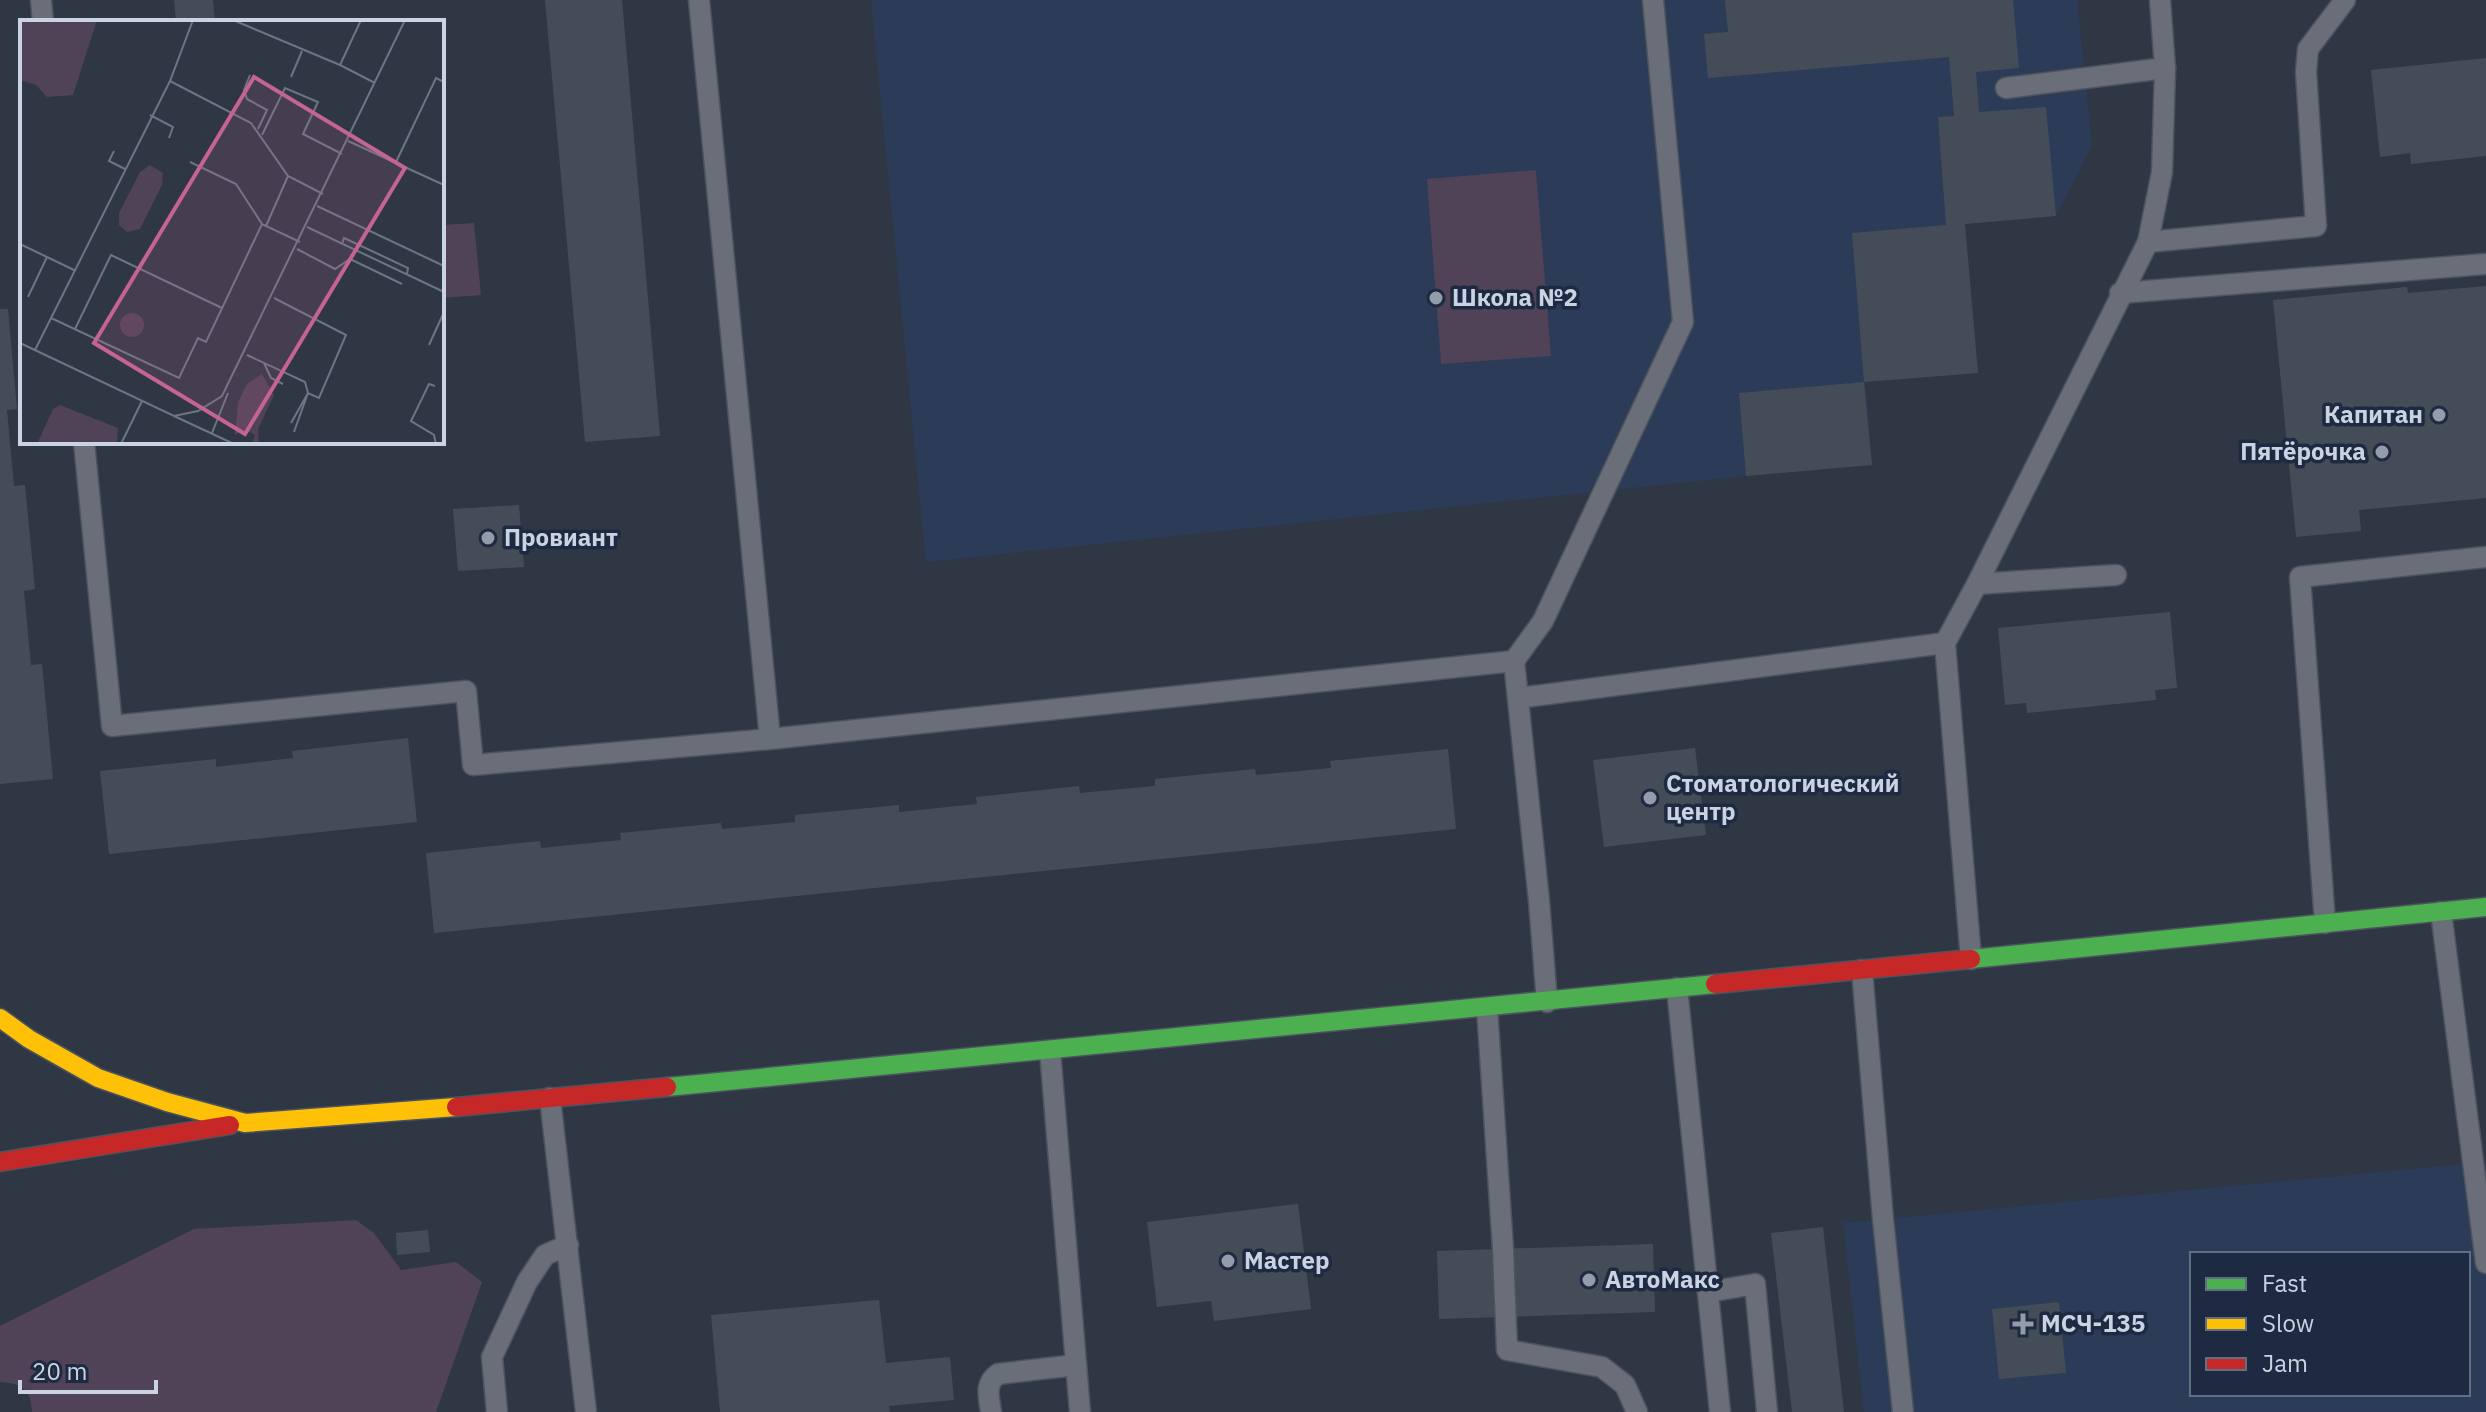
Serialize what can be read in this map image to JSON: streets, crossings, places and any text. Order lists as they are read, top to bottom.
{
  "places": {
    "other": [
      "Школа №2",
      "Капитан",
      "Пятёрочка",
      "Провиант",
      "Стоматологический центр",
      "Мастер",
      "АвтоМакс"
    ],
    "health": ["МСЧ-135"]
  },
  "legend": ["Fast", "Slow", "Jam"],
  "scale_bar": "20 m"
}
